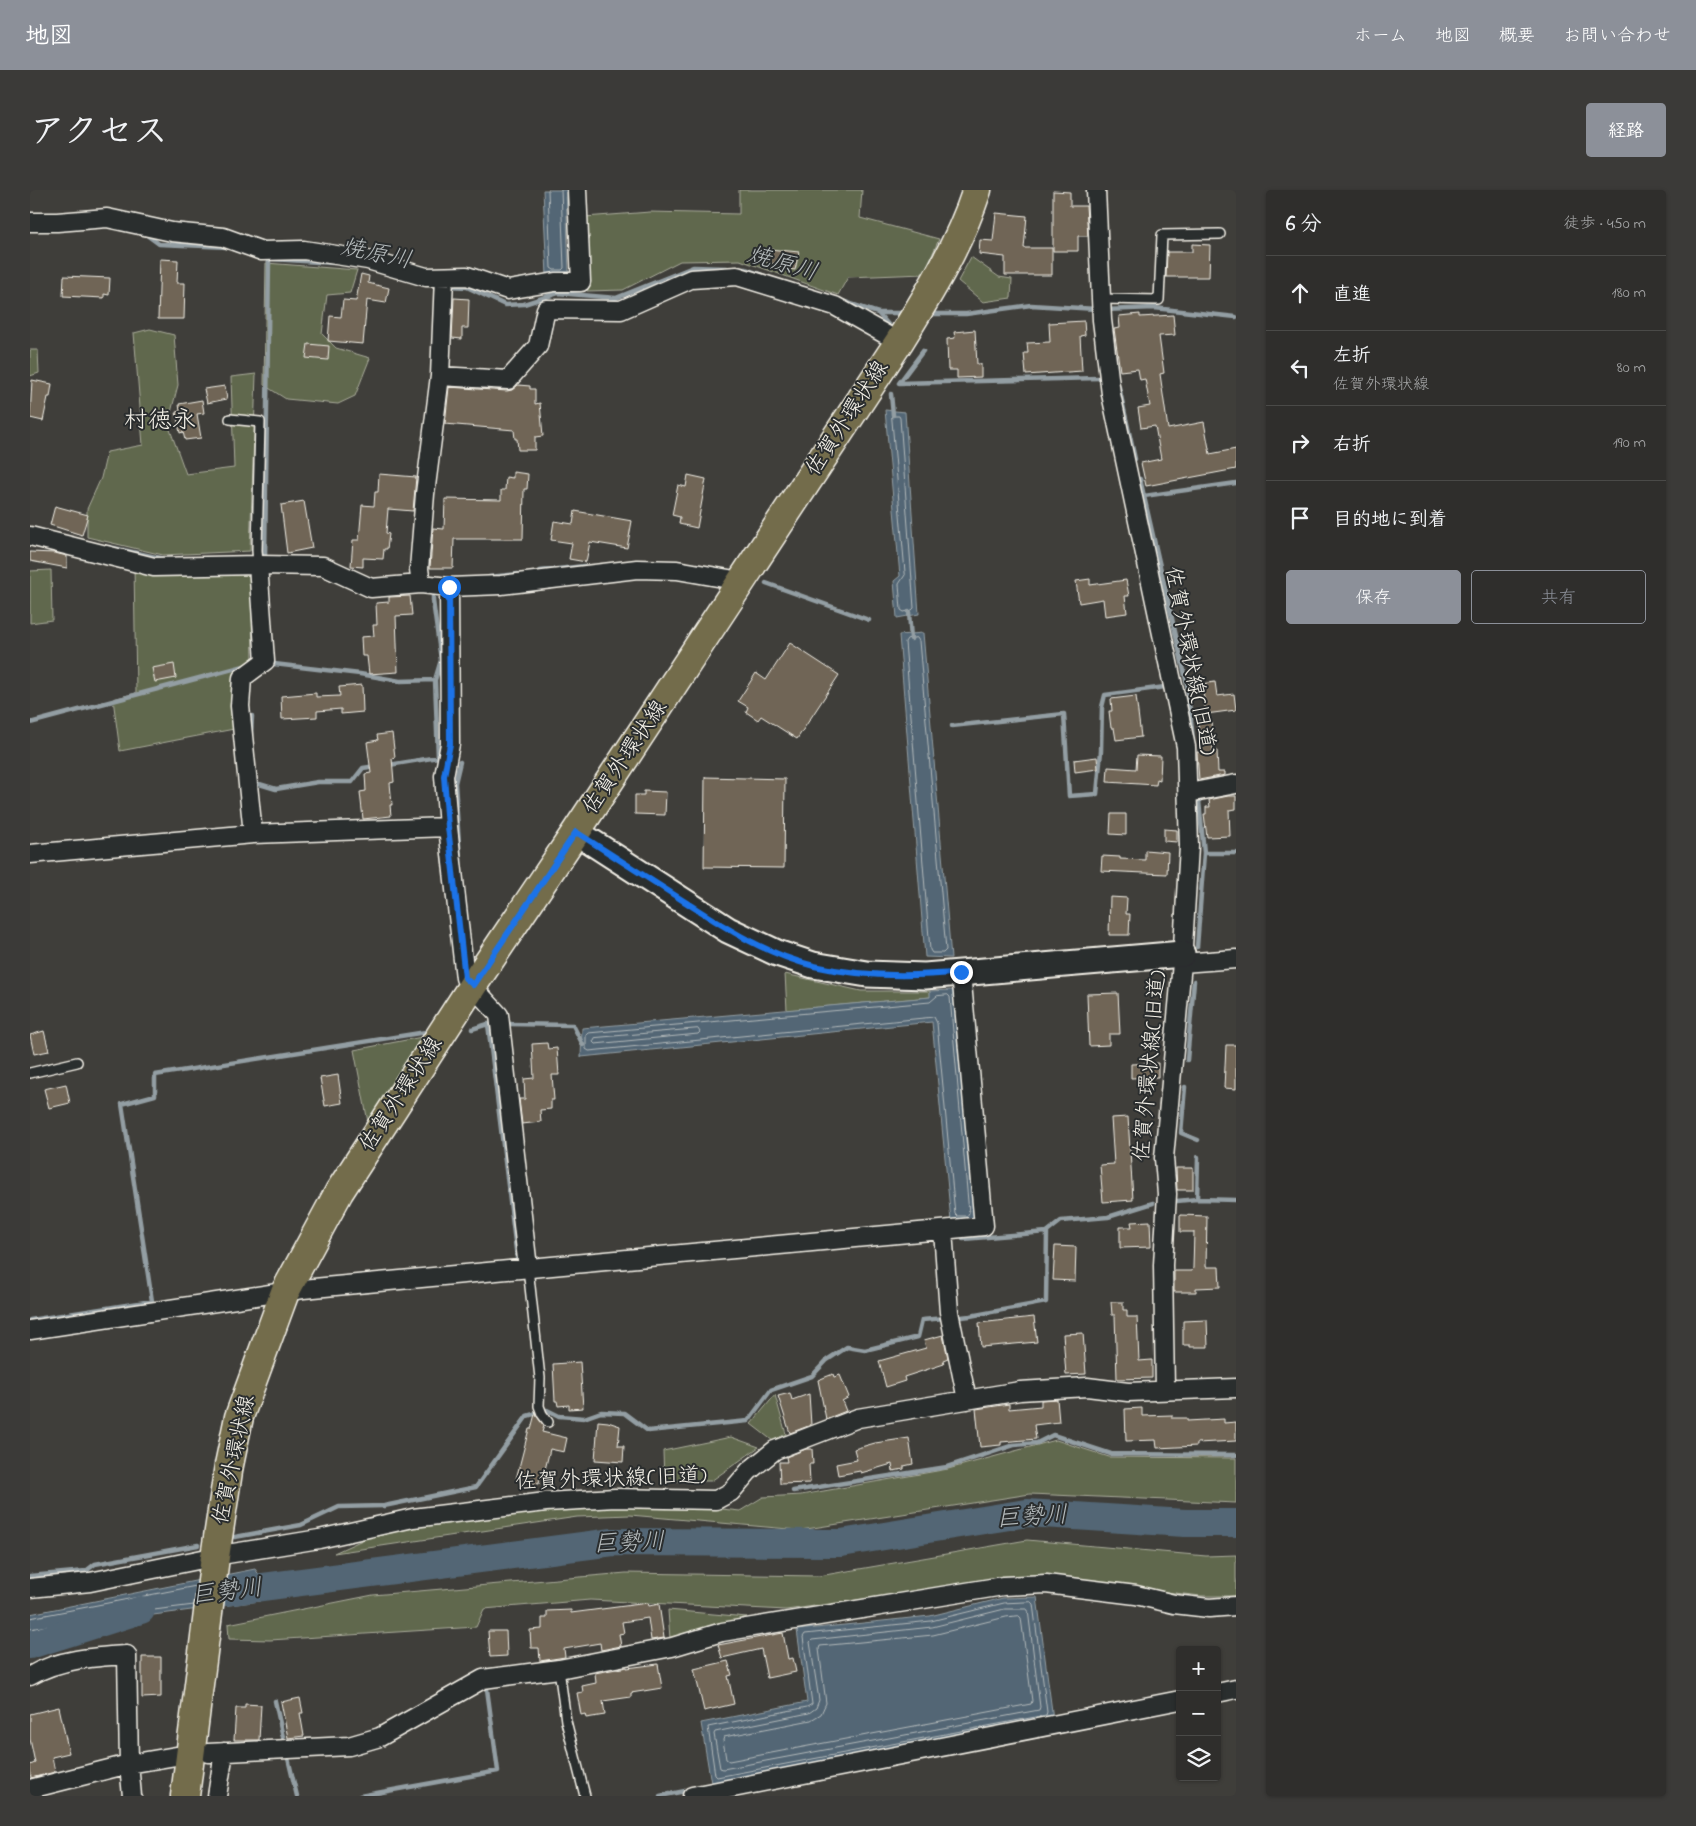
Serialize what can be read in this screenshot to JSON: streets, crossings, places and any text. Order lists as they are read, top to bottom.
{
  "streets": {
    "main road": ["佐賀外環状線"],
    "street": ["佐賀外環状線(旧道)"]
  },
  "crossings": [
    ["佐賀外環状線", "佐賀外環状線(旧道)"]
  ],
  "districts": ["村徳永"],
  "water": ["焼原川", "巨勢川"],
  "page": {
    "header": "地図",
    "nav": [
      "ホーム",
      "地図",
      "概要",
      "お問い合わせ"
    ],
    "title": "アクセス",
    "buttons": [
      "経路",
      ["保存", "共有"]
    ],
    "heading": ["6 分", "徒歩 · 450 m"],
    "list": [
      ["直進", "180 m"],
      ["左折", "佐賀外環状線", "80 m"],
      ["右折", "190 m"],
      "目的地に到着"
    ],
    "map_buttons": ["+", "−"]
  }
}
